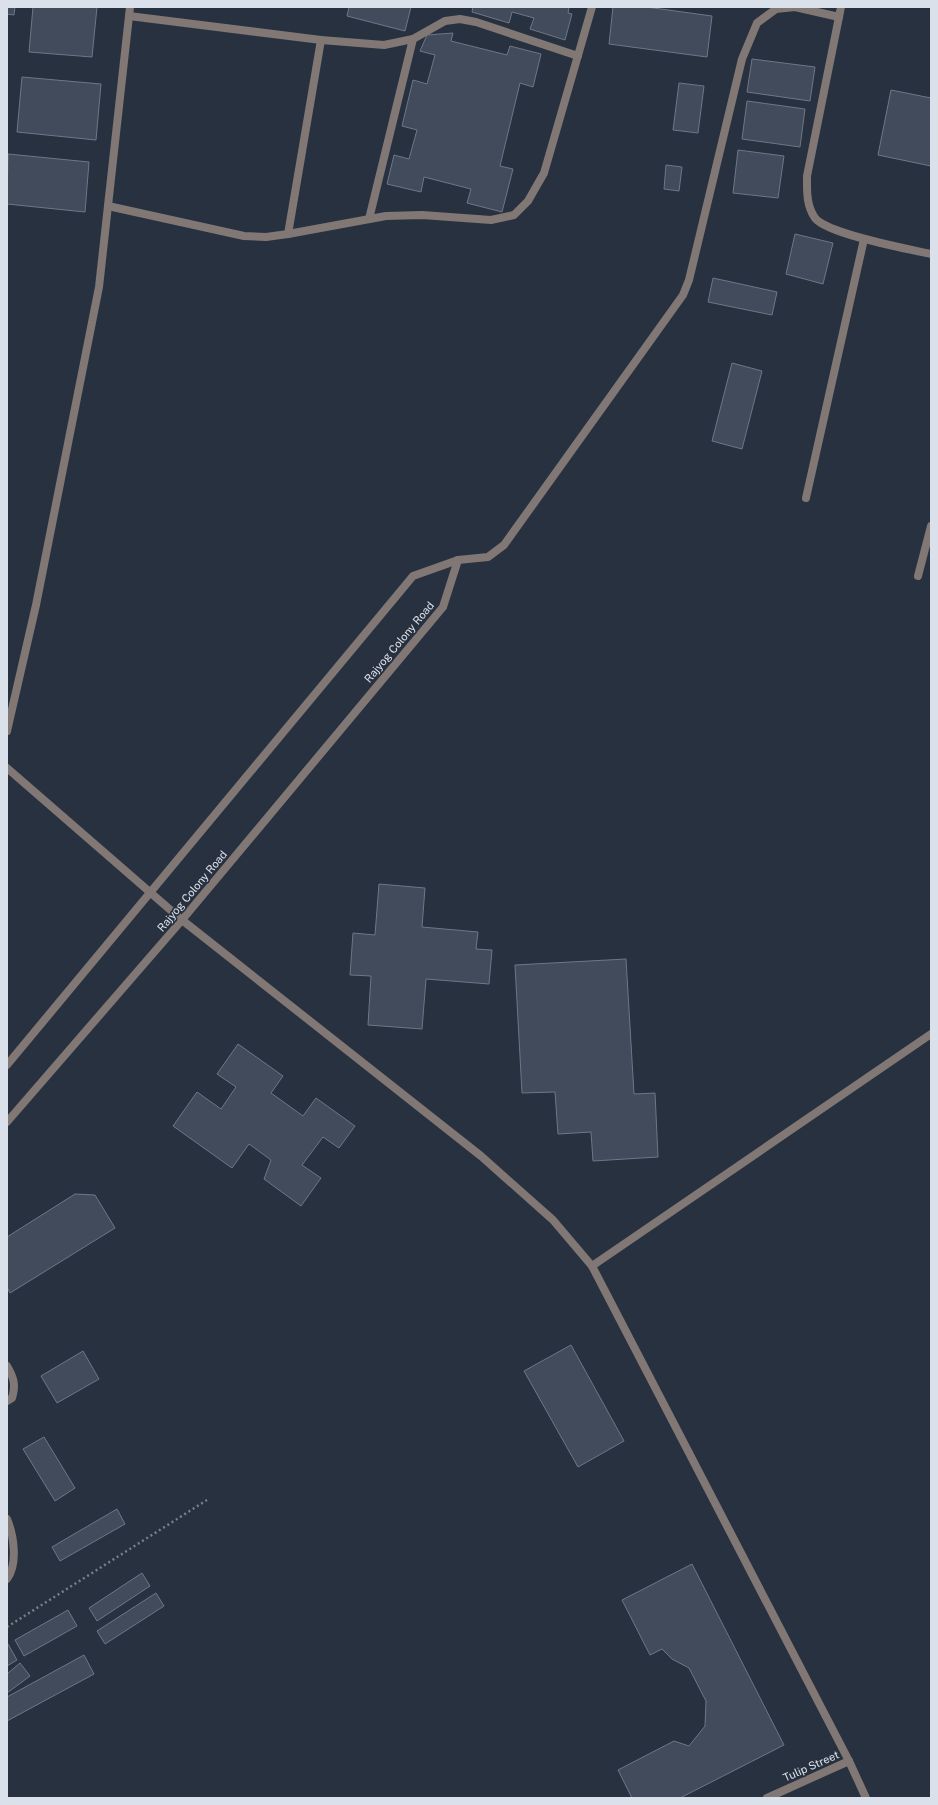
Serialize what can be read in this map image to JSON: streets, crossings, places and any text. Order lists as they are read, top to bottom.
{
  "streets": {
    "street": ["Rajyog Colony Road", "Tulip Street"]
  }
}
